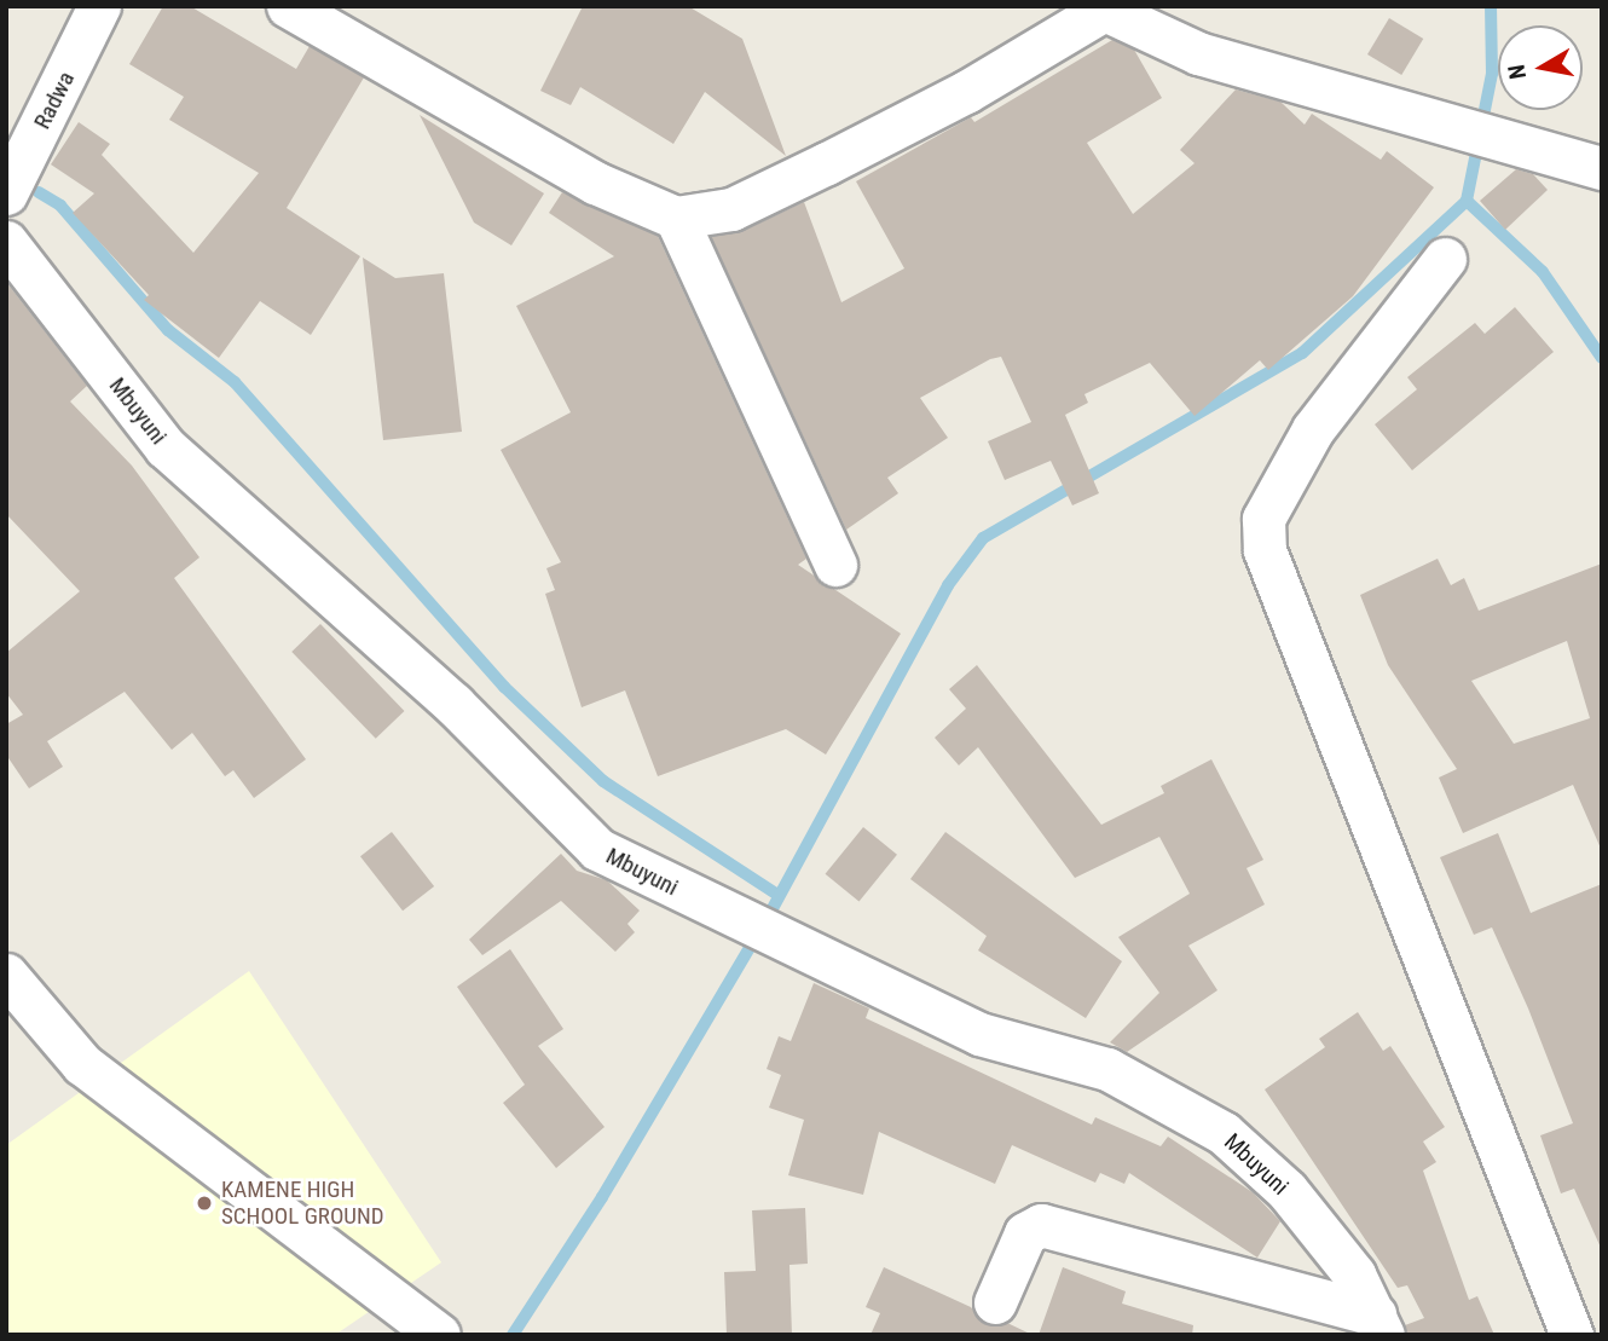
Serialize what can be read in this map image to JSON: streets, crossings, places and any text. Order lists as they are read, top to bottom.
{
  "streets": {
    "street": ["Radwa", "Mbuyuni"]
  },
  "places": ["KAMENE HIGH SCHOOL GROUND"],
  "north": "left"
}
